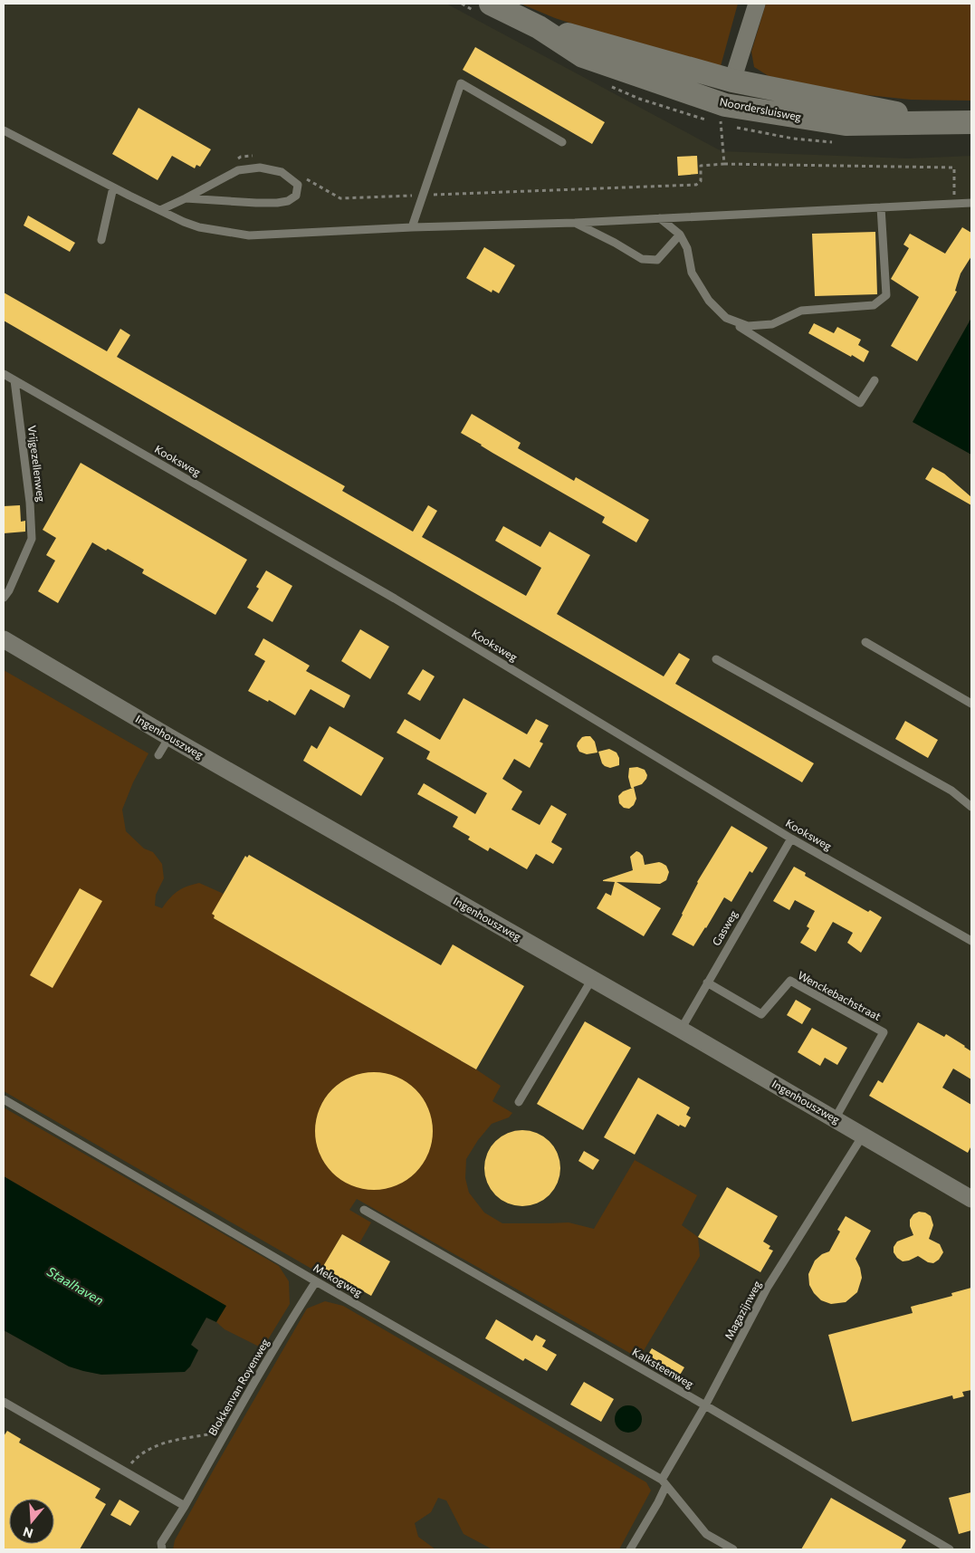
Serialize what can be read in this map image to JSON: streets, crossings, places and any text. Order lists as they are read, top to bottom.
{
  "streets": {
    "street": ["Noordersluisweg", "Ingenhouszweg"],
    "lane": [
      "Kooksweg",
      "Vrijgezellenweg",
      "Gasweg",
      "Wenckebachstraat",
      "Mekogweg",
      "Magazijnweg",
      "Kalksteenweg",
      "Blokkenvan Royenweg"
    ]
  },
  "crossings": [
    ["Kooksweg", "Vrijgezellenweg"],
    ["Kooksweg", "Gasweg"],
    ["Ingenhouszweg", "Gasweg"],
    ["Ingenhouszweg", "Wenckebachstraat"],
    ["Ingenhouszweg", "Magazijnweg"],
    ["Gasweg", "Wenckebachstraat"],
    ["Mekogweg", "Magazijnweg"],
    ["Mekogweg", "Blokkenvan Royenweg"],
    ["Magazijnweg", "Kalksteenweg"]
  ],
  "water": ["Staalhaven"],
  "north": "bottom"
}
